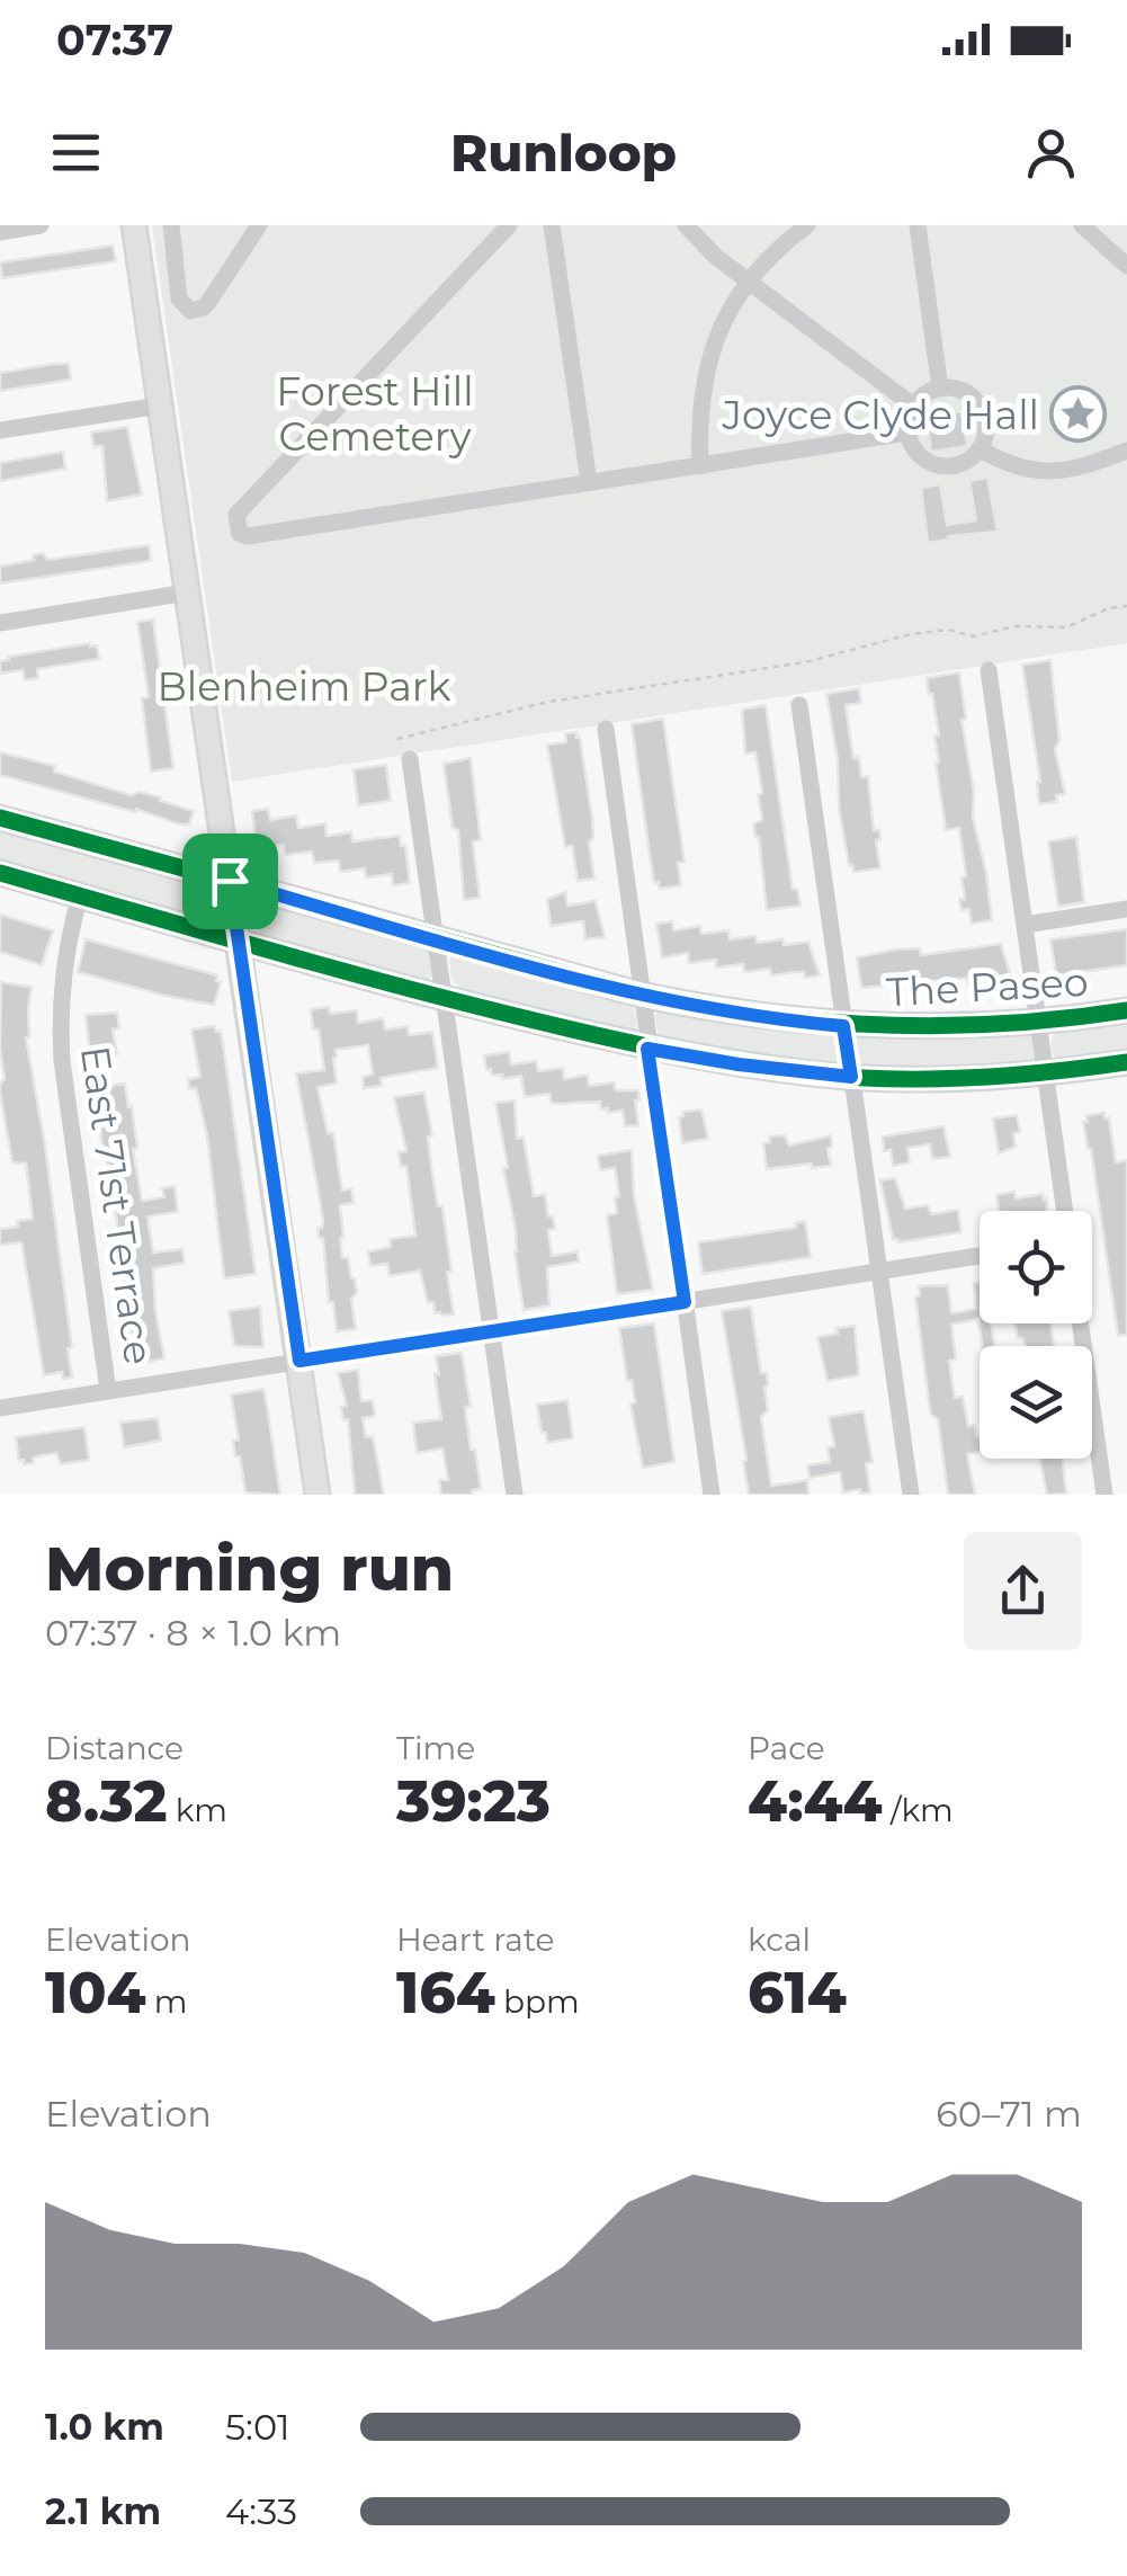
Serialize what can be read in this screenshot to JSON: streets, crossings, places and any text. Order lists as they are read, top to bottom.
{
  "streets": {
    "main road": ["The Paseo"],
    "street": ["East 71st Terrace"]
  },
  "parks": ["Forest Hill Cemetery", "Blenheim Park"],
  "places": {
    "place": ["Joyce Clyde Hall"]
  },
  "page": {
    "status": "07:37",
    "header": "Runloop",
    "heading": ["Morning run", "07:37 · 8 × 1.0 km"],
    "stats": [
      ["Distance", "8.32 km"],
      ["Time", "39:23"],
      ["Pace", "4:44 /km"],
      ["Elevation", "104 m"],
      ["Heart rate", "164 bpm"],
      ["kcal", "614"]
    ],
    "chart": ["Elevation", "60–71 m"],
    "list": [
      {
        "name": "1.0 km",
        "note": "5:01"
      },
      {
        "name": "2.1 km",
        "note": "4:33"
      }
    ]
  }
}
